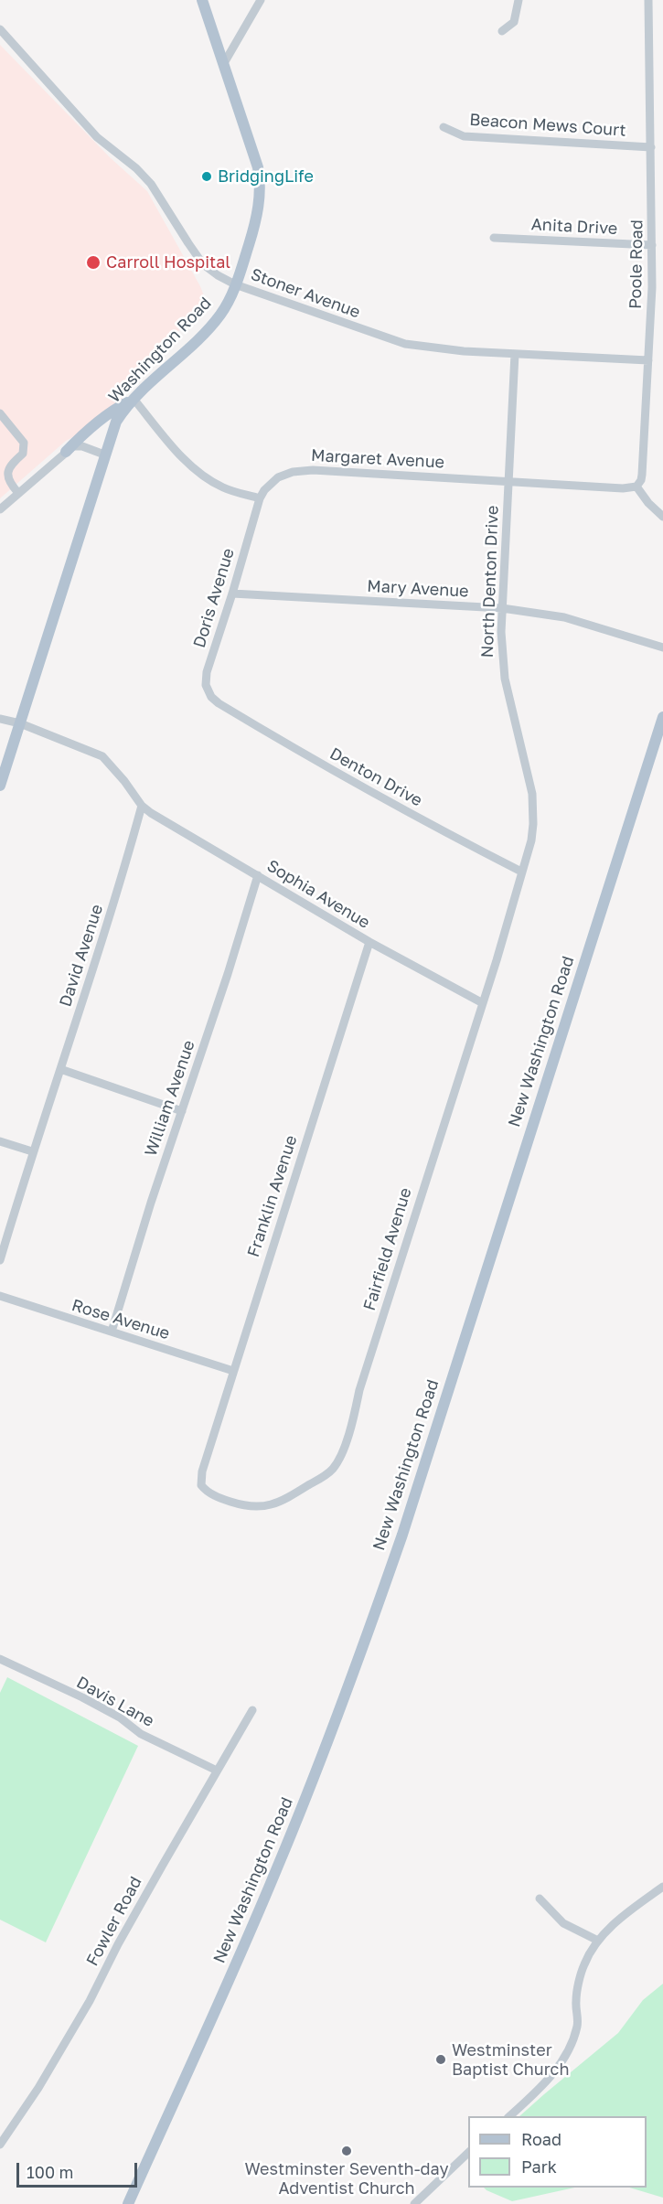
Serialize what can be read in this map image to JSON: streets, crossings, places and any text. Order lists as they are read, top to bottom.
{
  "streets": {
    "main road": ["Washington Road", "New Washington Road"],
    "street": [
      "Beacon Mews Court",
      "Anita Drive",
      "Poole Road",
      "Stoner Avenue",
      "Margaret Avenue",
      "North Denton Drive",
      "Mary Avenue",
      "Doris Avenue",
      "Denton Drive",
      "Sophia Avenue",
      "David Avenue",
      "William Avenue",
      "Franklin Avenue",
      "Fairfield Avenue",
      "Rose Avenue",
      "Davis Lane",
      "Fowler Road"
    ]
  },
  "crossings": [
    ["Beacon Mews Court", "Poole Road"],
    ["Anita Drive", "Poole Road"],
    ["Poole Road", "Stoner Avenue"],
    ["Poole Road", "Margaret Avenue"],
    ["Stoner Avenue", "Washington Road"],
    ["Stoner Avenue", "North Denton Drive"],
    ["Margaret Avenue", "North Denton Drive"],
    ["Margaret Avenue", "Doris Avenue"],
    ["North Denton Drive", "Mary Avenue"],
    ["North Denton Drive", "Denton Drive"],
    ["North Denton Drive", "Fairfield Avenue"],
    ["Mary Avenue", "Doris Avenue"],
    ["Doris Avenue", "Denton Drive"],
    ["Denton Drive", "Fairfield Avenue"],
    ["Sophia Avenue", "David Avenue"],
    ["Sophia Avenue", "William Avenue"],
    ["Sophia Avenue", "Franklin Avenue"],
    ["Sophia Avenue", "Fairfield Avenue"],
    ["William Avenue", "Rose Avenue"],
    ["Franklin Avenue", "Fairfield Avenue"],
    ["Franklin Avenue", "Rose Avenue"],
    ["Davis Lane", "Fowler Road"]
  ],
  "places": [
    "BridgingLife",
    "Carroll Hospital",
    "Westminster Baptist Church",
    "Westminster Seventh-day Adventist Church"
  ],
  "legend": ["Road", "Park"],
  "scale_bar": "100 m"
}
